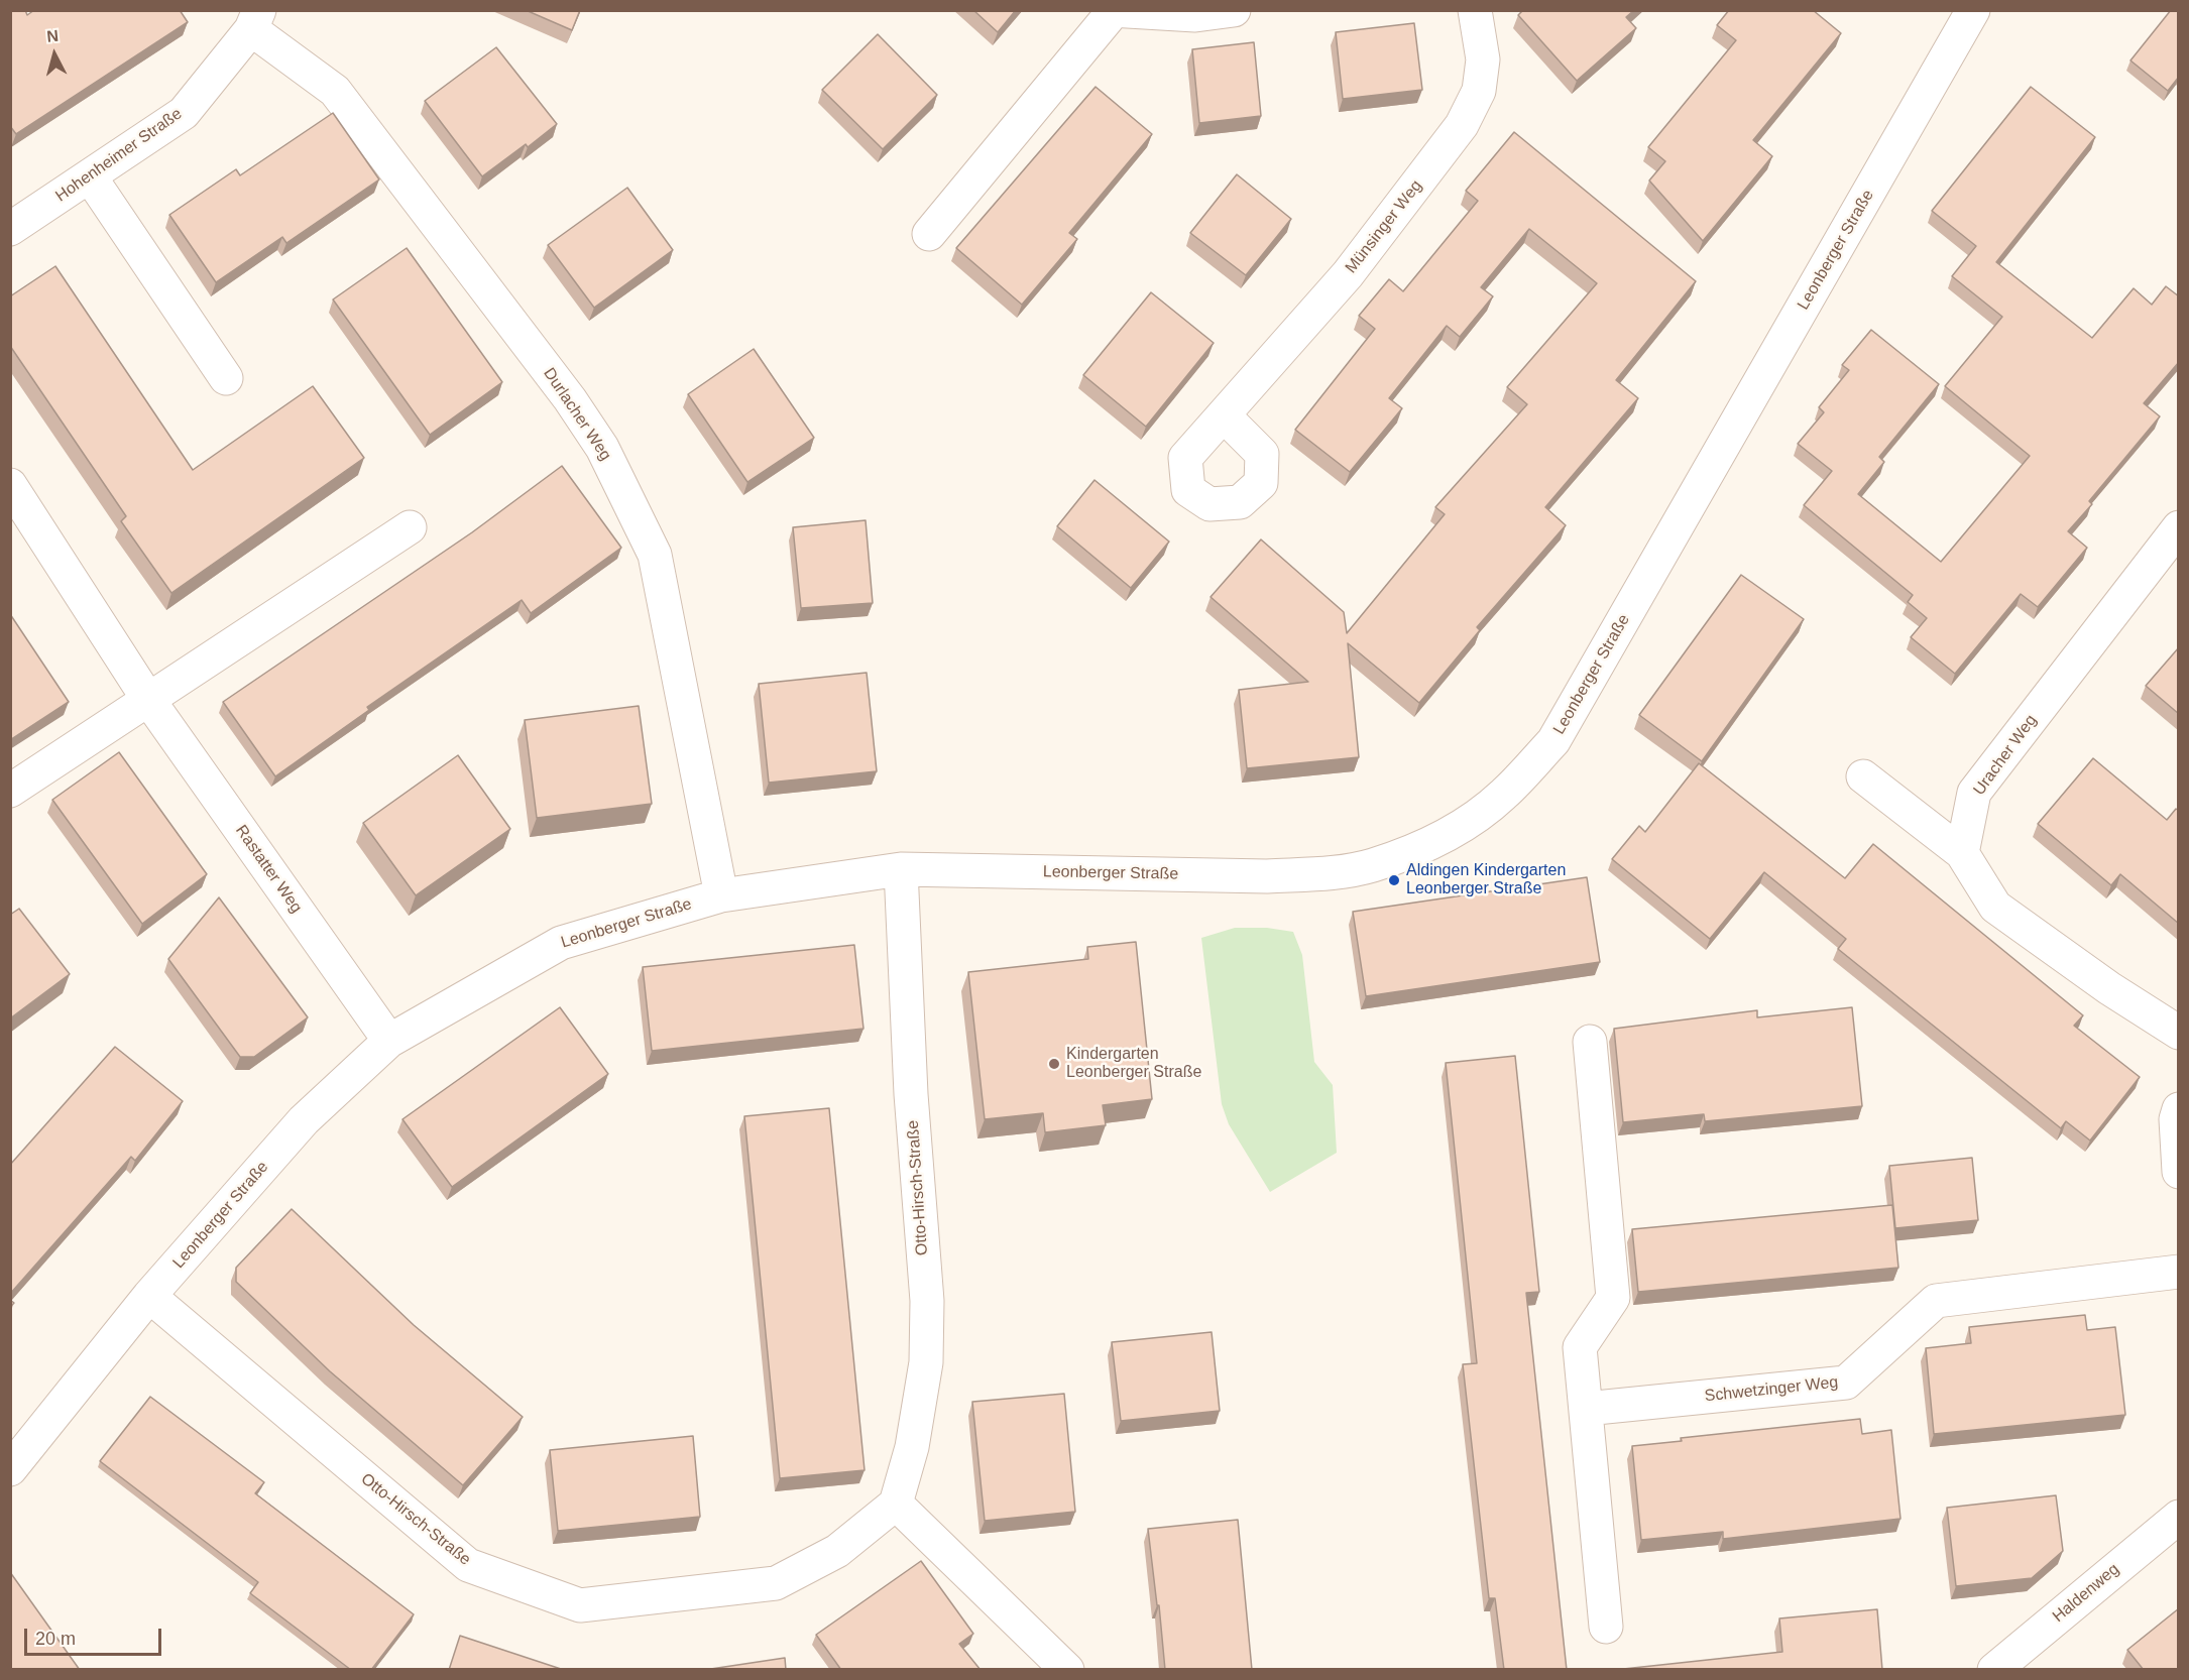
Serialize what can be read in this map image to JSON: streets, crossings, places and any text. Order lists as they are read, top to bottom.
{
  "streets": {
    "street": [
      "Hohenheimer Straße",
      "Münsinger Weg",
      "Leonberger Straße",
      "Durlacher Weg",
      "Uracher Weg",
      "Rastatter Weg",
      "Otto-Hirsch-Straße",
      "Schwetzinger Weg",
      "Haldenweg"
    ]
  },
  "crossings": [
    ["Hohenheimer Straße", "Durlacher Weg"],
    ["Leonberger Straße", "Durlacher Weg"],
    ["Leonberger Straße", "Rastatter Weg"],
    ["Leonberger Straße", "Otto-Hirsch-Straße"]
  ],
  "places": ["Aldingen Kindergarten Leonberger Straße", "Kindergarten Leonberger Straße"],
  "scale_bar": "20 m",
  "north": "top"
}
